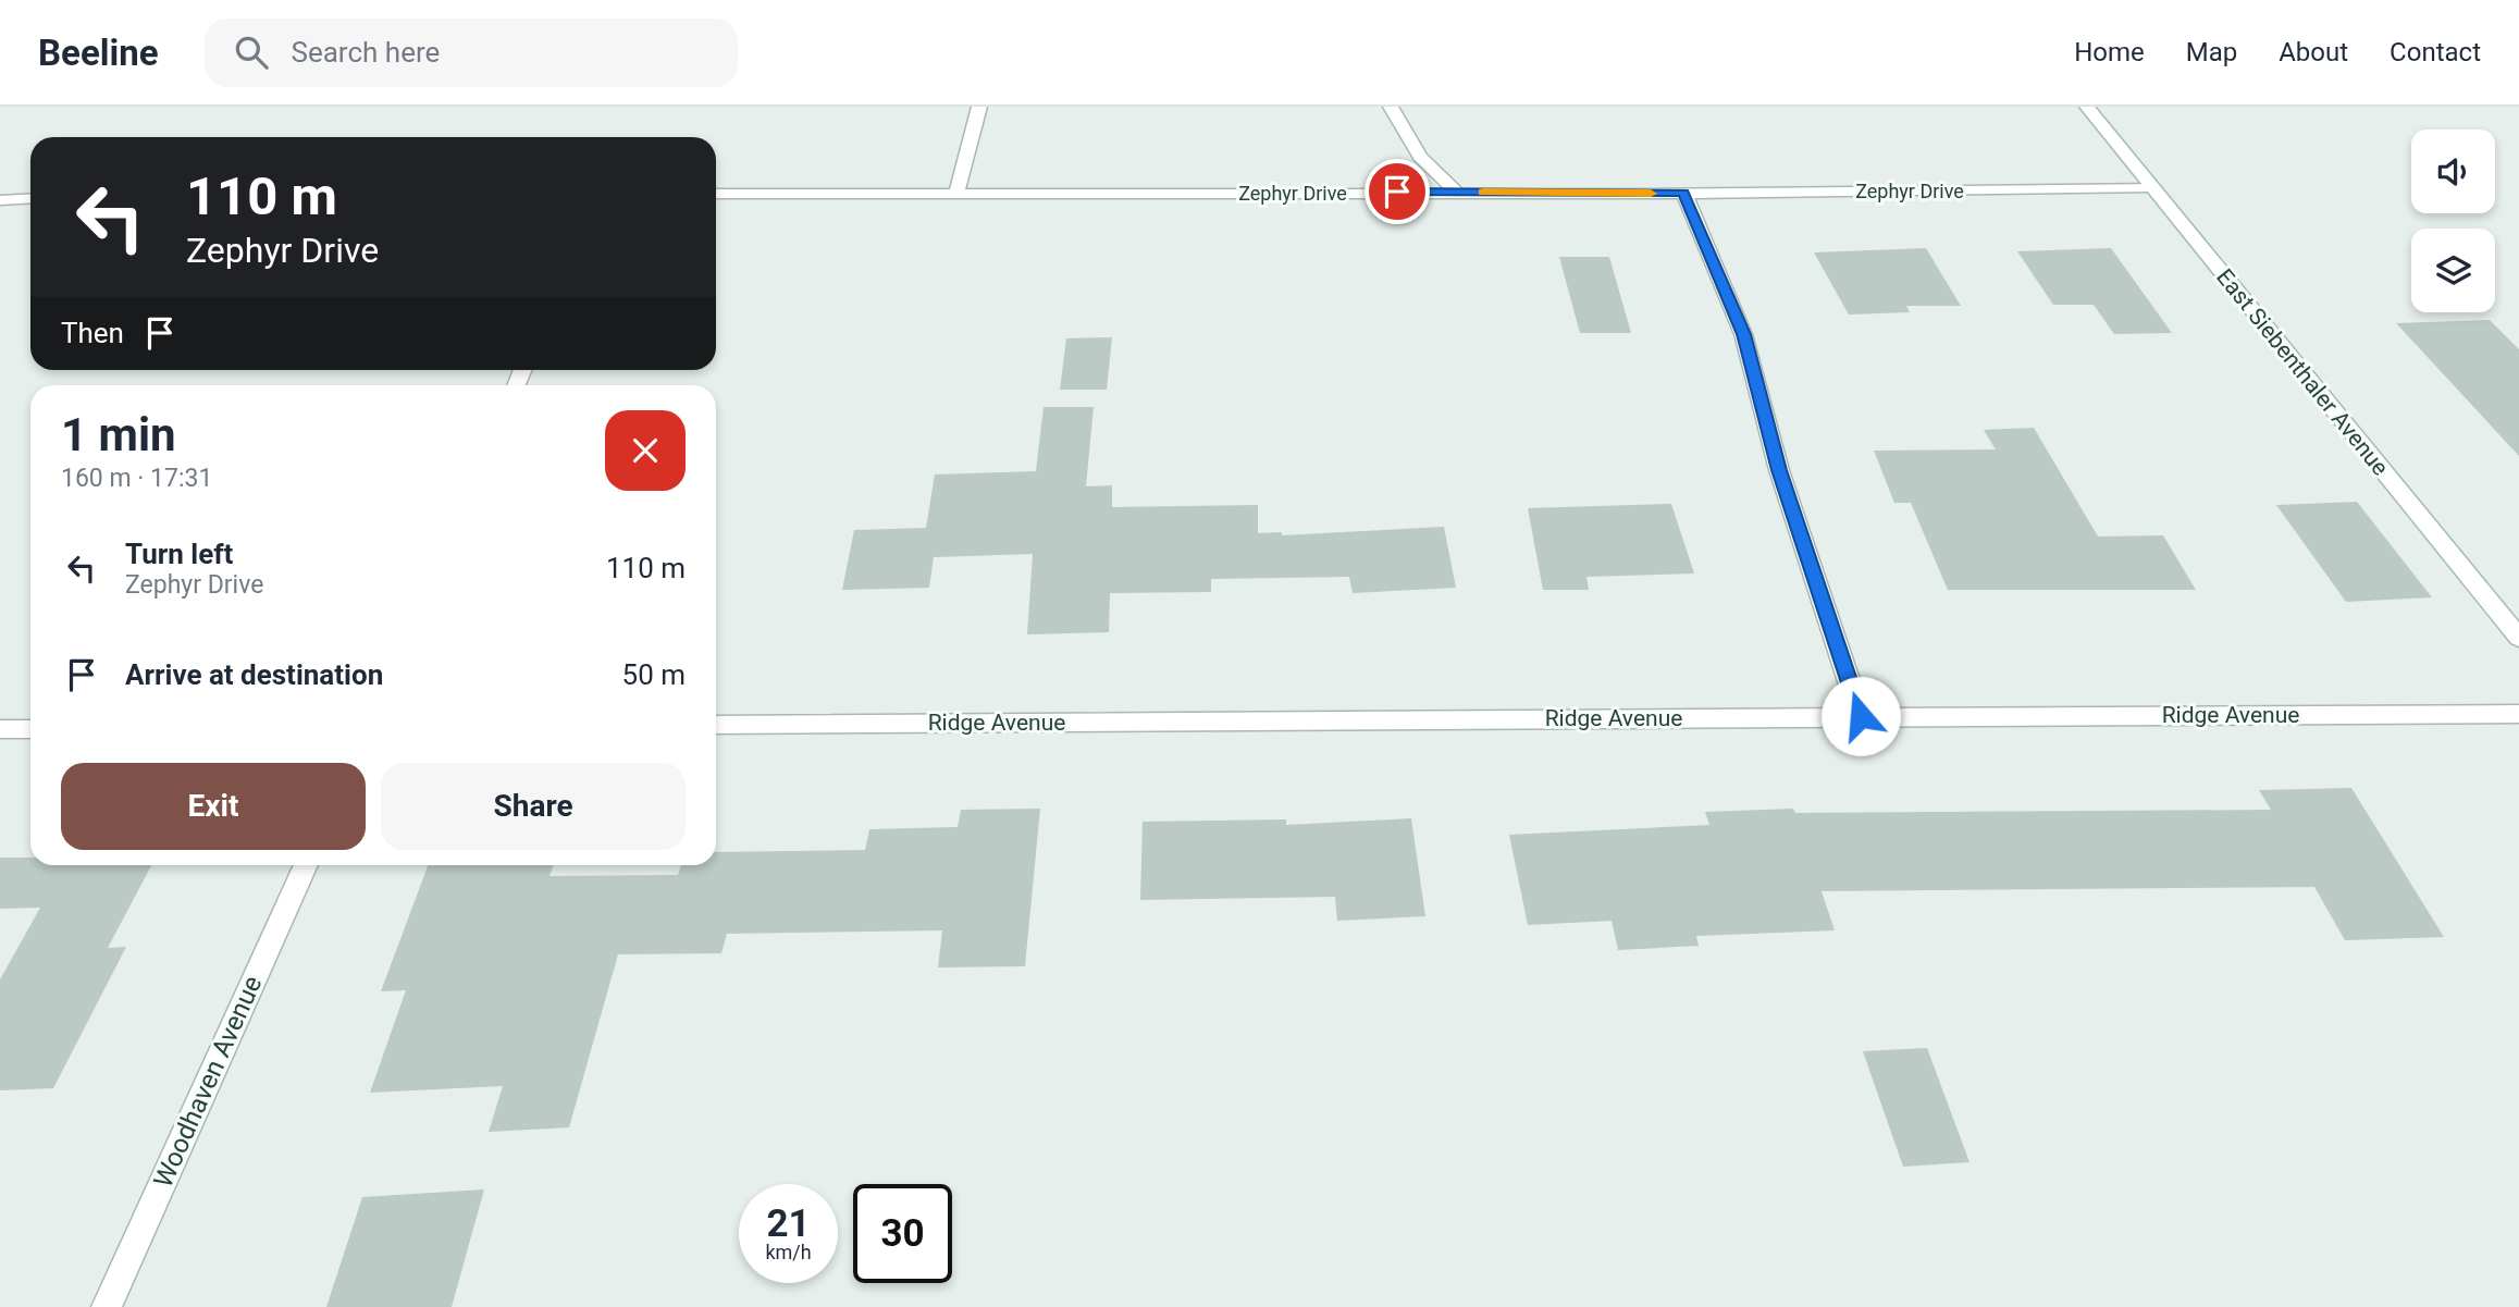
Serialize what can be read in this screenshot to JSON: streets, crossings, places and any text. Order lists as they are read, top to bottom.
{
  "streets": {
    "street": [
      "Zephyr Drive",
      "East Siebenthaler Avenue",
      "Ridge Avenue",
      "Woodhaven Avenue"
    ]
  },
  "crossings": [
    ["Zephyr Drive", "East Siebenthaler Avenue"]
  ],
  "page": {
    "header": "Beeline",
    "search": "Search here",
    "nav": [
      "Home",
      "Map",
      "About",
      "Contact"
    ],
    "turn": ["110 m", "Zephyr Drive"],
    "then": "Then",
    "heading": ["1 min", "160 m · 17:31"],
    "list": [
      {
        "name": "Turn left",
        "note": "Zephyr Drive",
        "value": "110 m"
      },
      {
        "name": "Arrive at destination",
        "value": "50 m"
      }
    ],
    "buttons": ["Exit", "Share"],
    "speed": "21 km/h",
    "limit": "30"
  }
}
